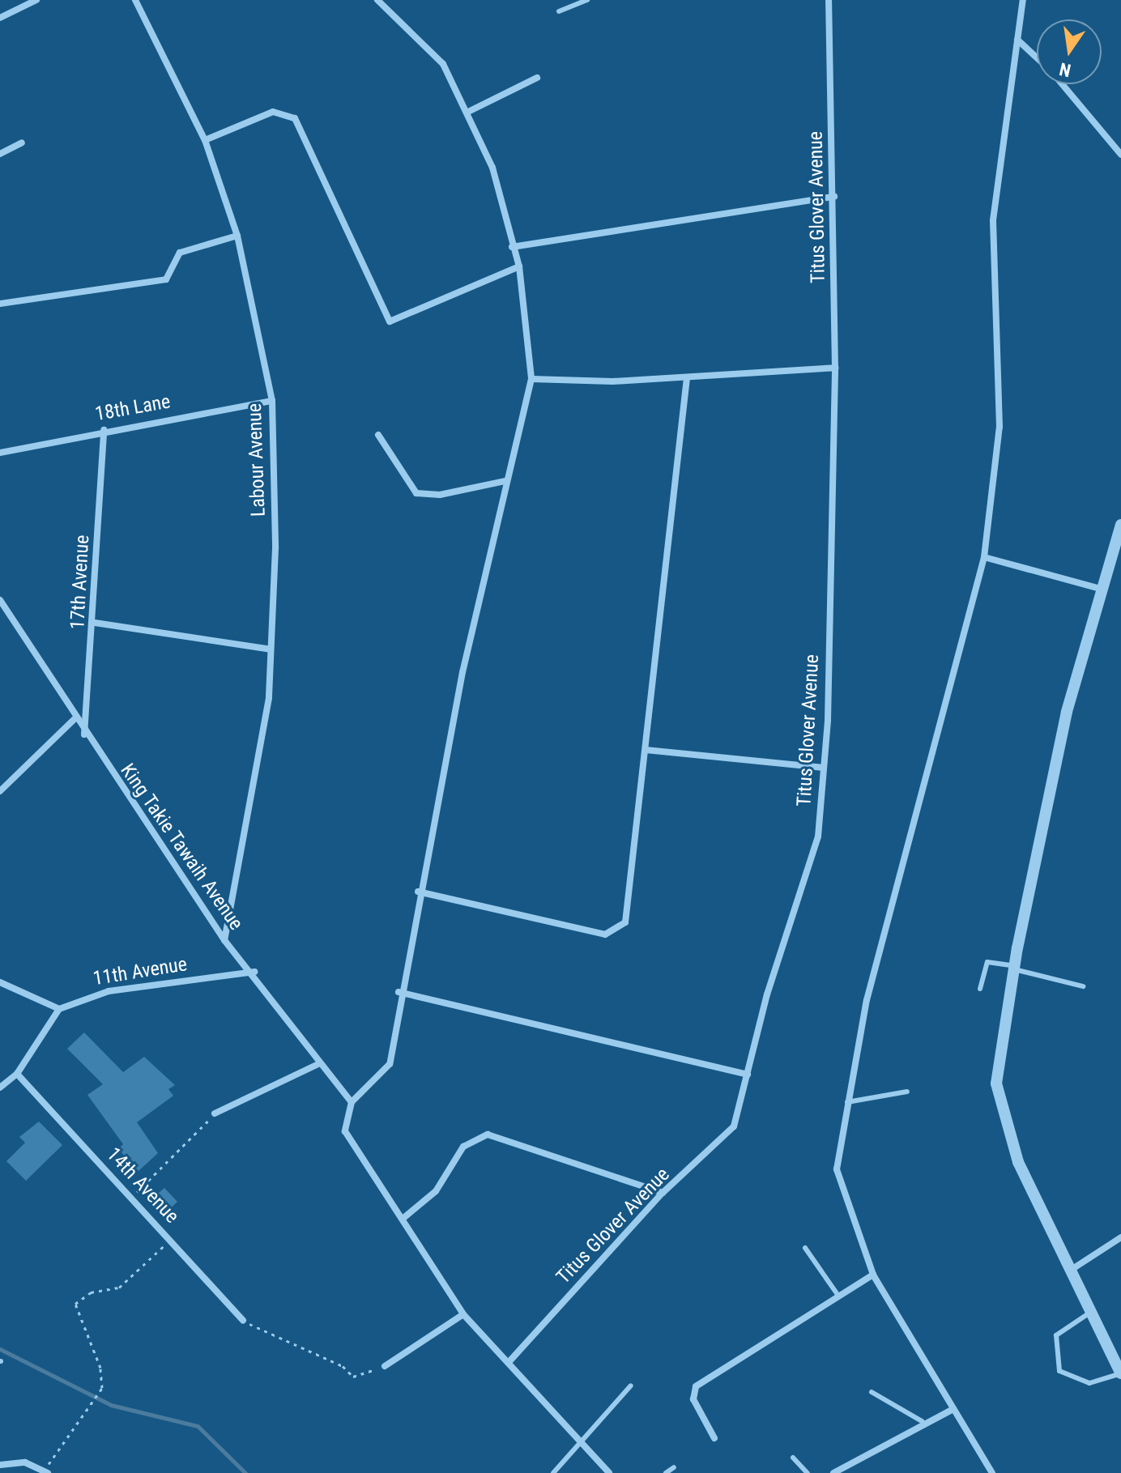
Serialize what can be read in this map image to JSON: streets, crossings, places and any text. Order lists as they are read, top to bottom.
{
  "streets": {
    "street": [
      "Titus Glover Avenue",
      "18th Lane",
      "Labour Avenue",
      "17th Avenue",
      "King Takie Tawaih Avenue",
      "11th Avenue",
      "14th Avenue"
    ]
  },
  "crossings": [
    ["18th Lane", "Labour Avenue"],
    ["18th Lane", "17th Avenue"],
    ["Labour Avenue", "King Takie Tawaih Avenue"],
    ["17th Avenue", "King Takie Tawaih Avenue"],
    ["King Takie Tawaih Avenue", "11th Avenue"]
  ],
  "north": "bottom"
}
